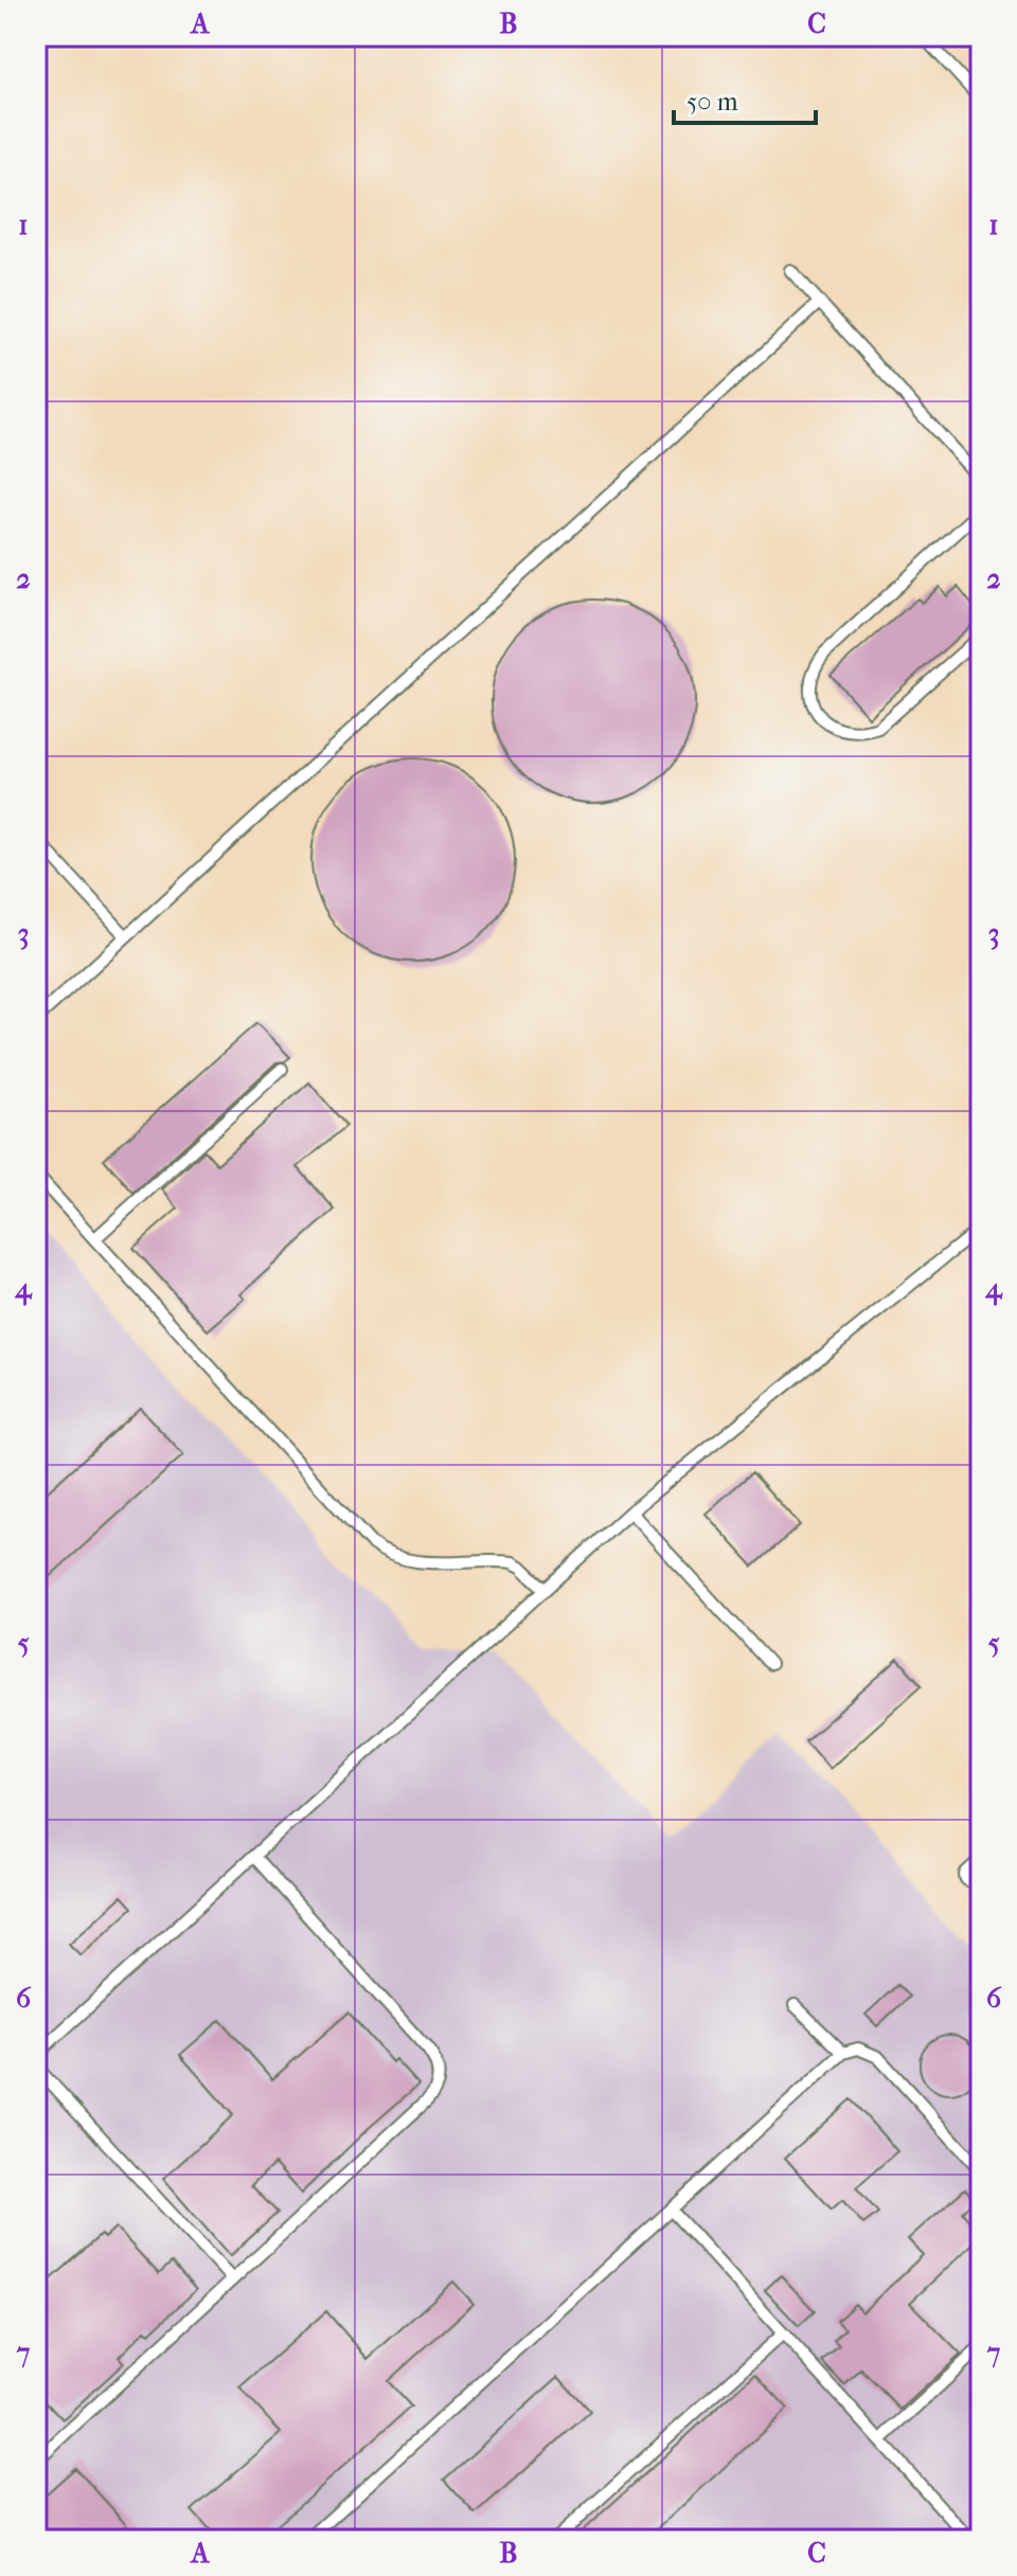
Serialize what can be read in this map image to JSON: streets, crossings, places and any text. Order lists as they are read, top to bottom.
{
  "scale_bar": "50 m",
  "grid": {
    "columns": ["A", "B", "C"],
    "rows": [
      "1",
      "2",
      "3",
      "4",
      "5",
      "6",
      "7"
    ]
  }
}
